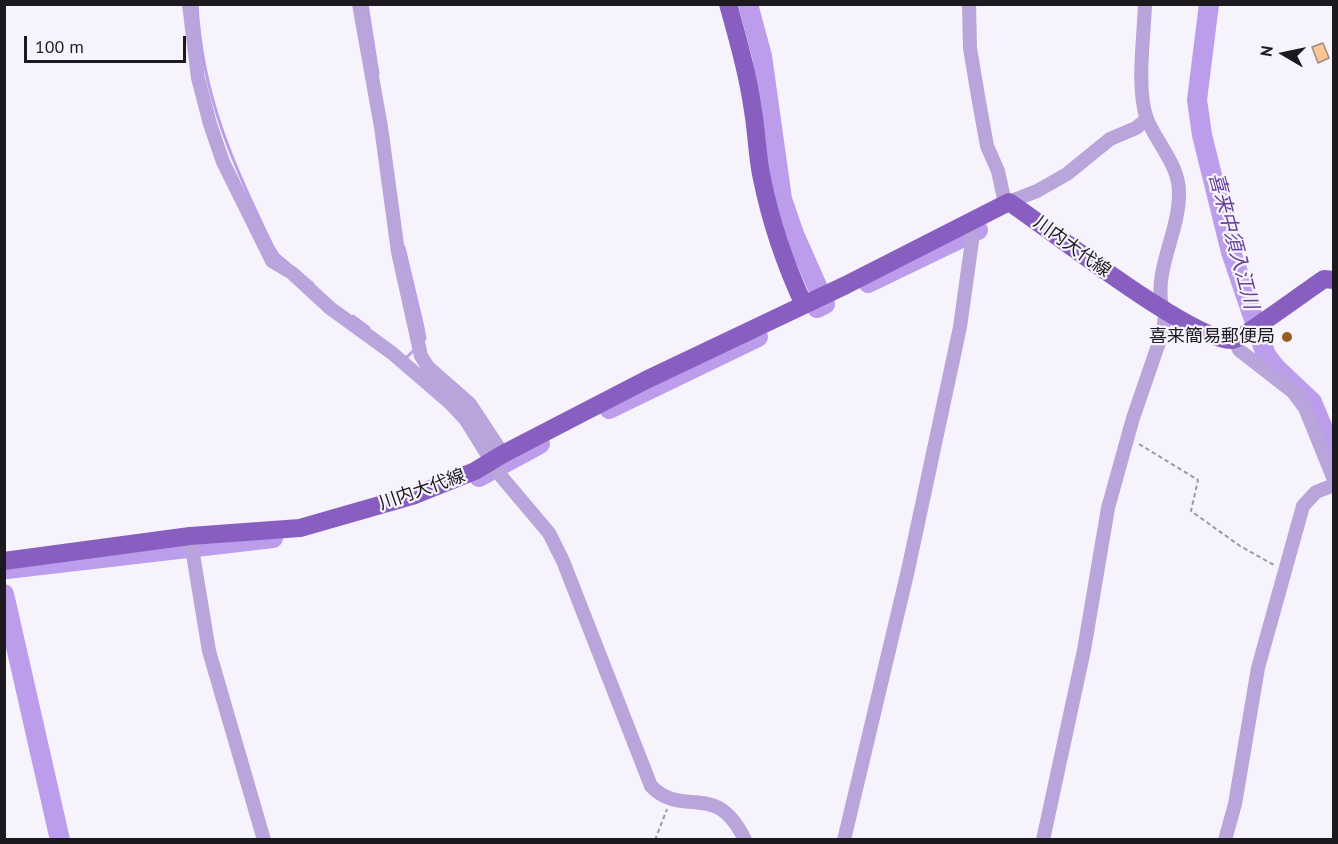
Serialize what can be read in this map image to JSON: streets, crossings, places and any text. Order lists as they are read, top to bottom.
{
  "streets": {
    "main road": ["川内大代線"]
  },
  "water": ["喜来中須入江川"],
  "places": ["喜来簡易郵便局"],
  "scale_bar": "100 m",
  "north": "left"
}
